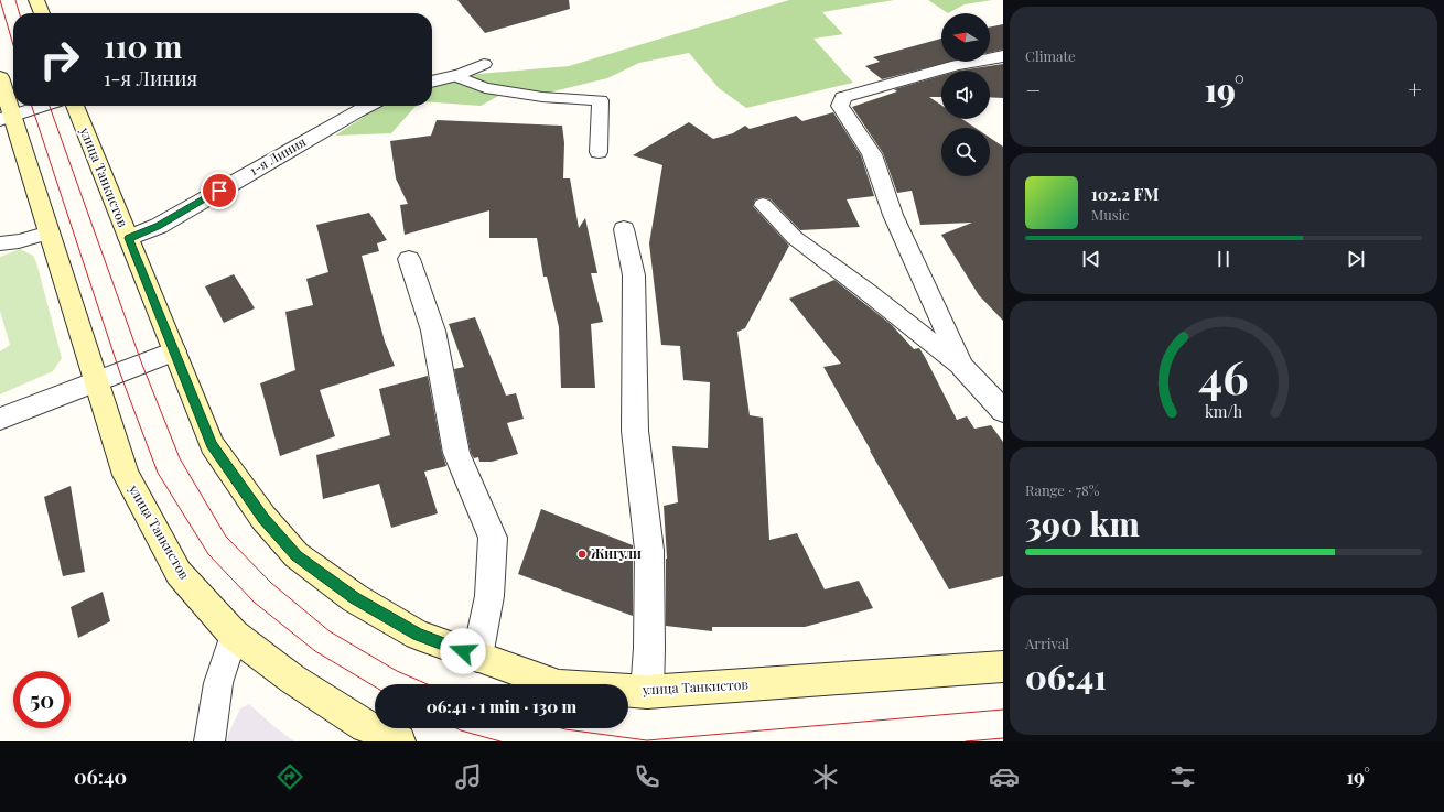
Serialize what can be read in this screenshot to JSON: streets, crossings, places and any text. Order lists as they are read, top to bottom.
{
  "streets": {
    "main road": ["улица Танкистов"],
    "street": ["1-я Линия"]
  },
  "crossings": [
    ["1-я Линия", "улица Танкистов"]
  ],
  "places": ["Жигули"],
  "north": "left",
  "page": {
    "tile": [
      "Climate",
      ["Range · 78%", "390 km"],
      ["Arrival", "06:41"]
    ],
    "turn": ["110 m", "1-я Линия"],
    "heat": ["−", "19°", "+"],
    "song": ["102.2 FM", "Music"],
    "limit": "50",
    "trip": "06:41 · 1 min · 130 m",
    "tabs": ["06:40", "19°"],
    "gauge": ["46", "km/h"]
  }
}
